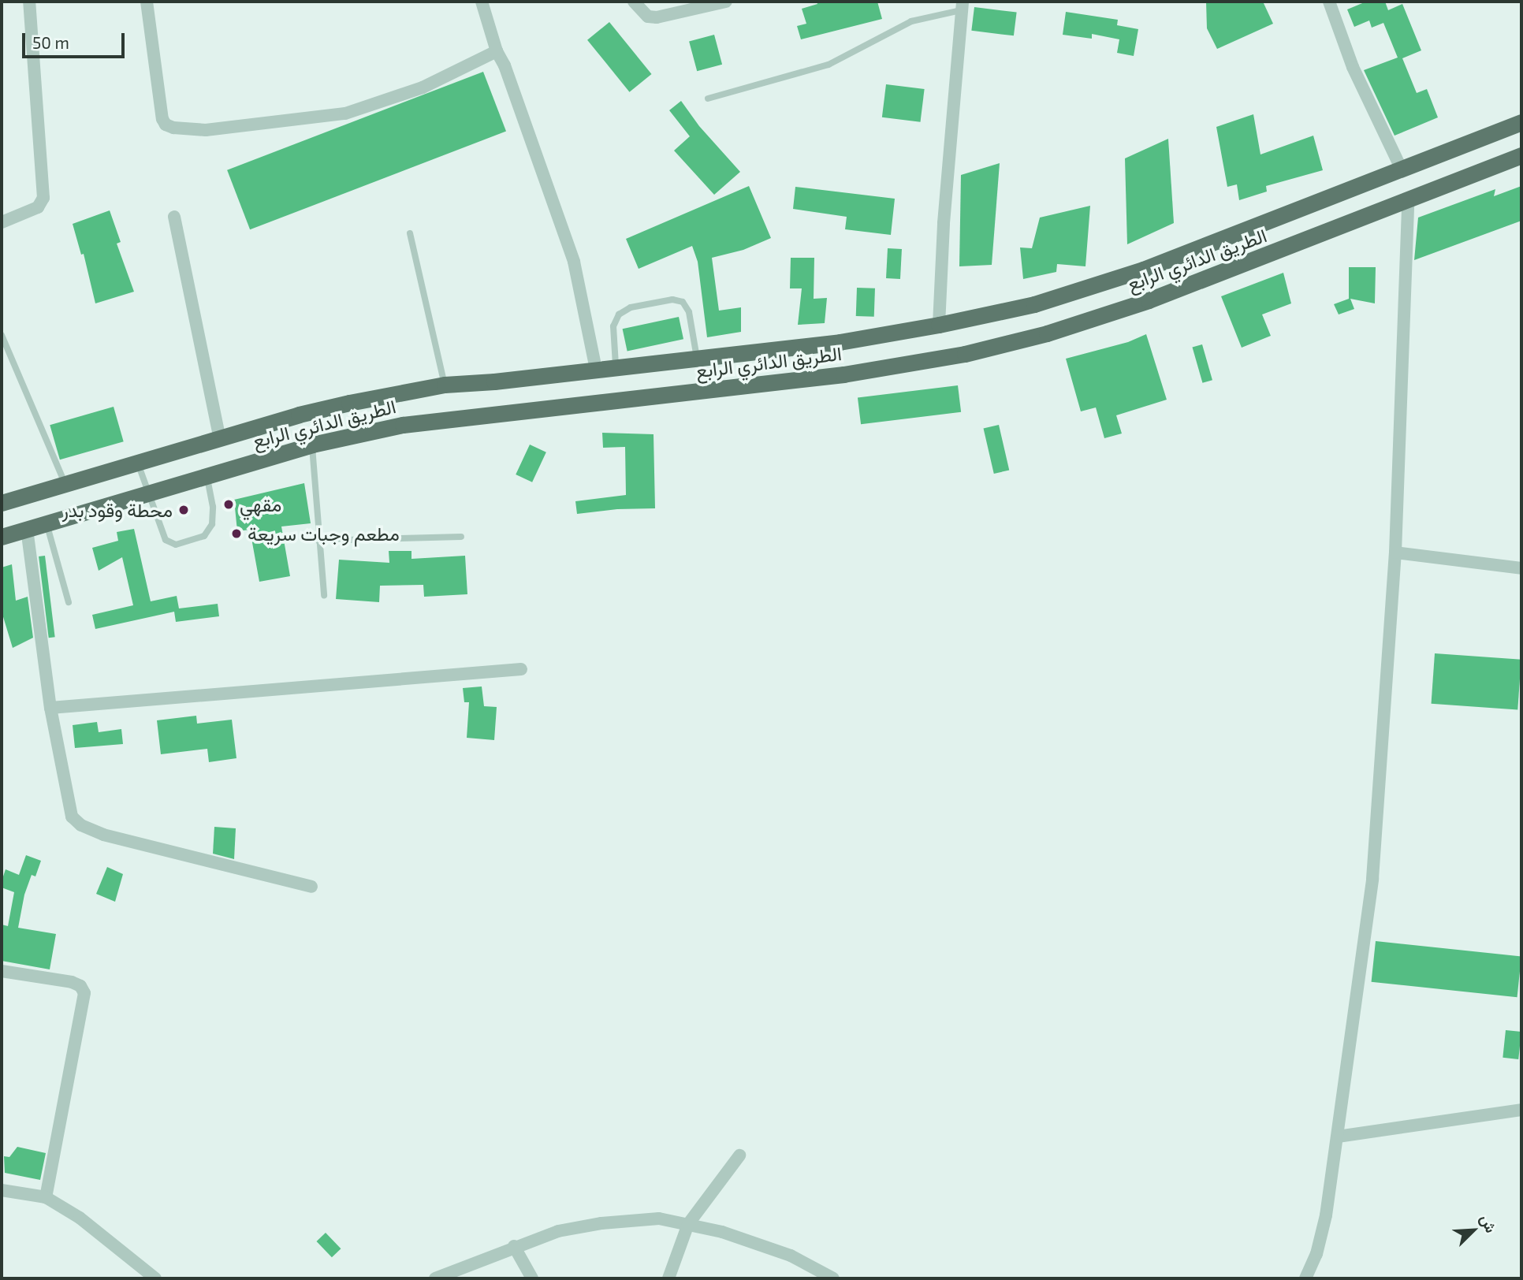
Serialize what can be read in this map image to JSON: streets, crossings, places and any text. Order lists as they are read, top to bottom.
{
  "streets": {
    "main road": ["الطريق الدائري الرابع"]
  },
  "places": ["مقهي", "محطة وقود بدر", "مطعم وجبات سريعة"],
  "scale_bar": "50 m",
  "north": "top right"
}
